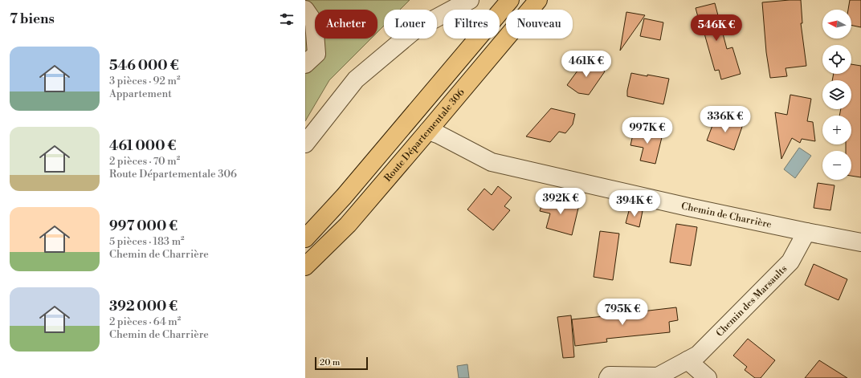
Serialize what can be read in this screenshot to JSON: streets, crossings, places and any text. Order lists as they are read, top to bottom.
{
  "streets": {
    "main road": ["Route Départementale 306"],
    "street": ["Chemin de Charrière", "Chemin des Marsaults"]
  },
  "crossings": [
    ["Route Départementale 306", "Chemin de Charrière"],
    ["Chemin de Charrière", "Chemin des Marsaults"]
  ],
  "scale_bar": "20 m",
  "north": "left",
  "page": {
    "heading": "7 biens",
    "map_buttons": ["+", "−"],
    "chip": [
      "Acheter",
      "Louer",
      "Filtres",
      "Nouveau"
    ],
    "price": [
      "546K €",
      "461K €",
      "336K €",
      "997K €",
      "392K €",
      "394K €",
      "795K €"
    ],
    "list": [
      {
        "name": "546 000 €",
        "note": "3 pièces · 92 m² · Appartement"
      },
      {
        "name": "461 000 €",
        "note": "2 pièces · 70 m² · Route Départementale 306"
      },
      {
        "name": "997 000 €",
        "note": "5 pièces · 183 m² · Chemin de Charrière"
      },
      {
        "name": "392 000 €",
        "note": "2 pièces · 64 m² · Chemin de Charrière"
      }
    ],
    "scale": "20 m"
  }
}
